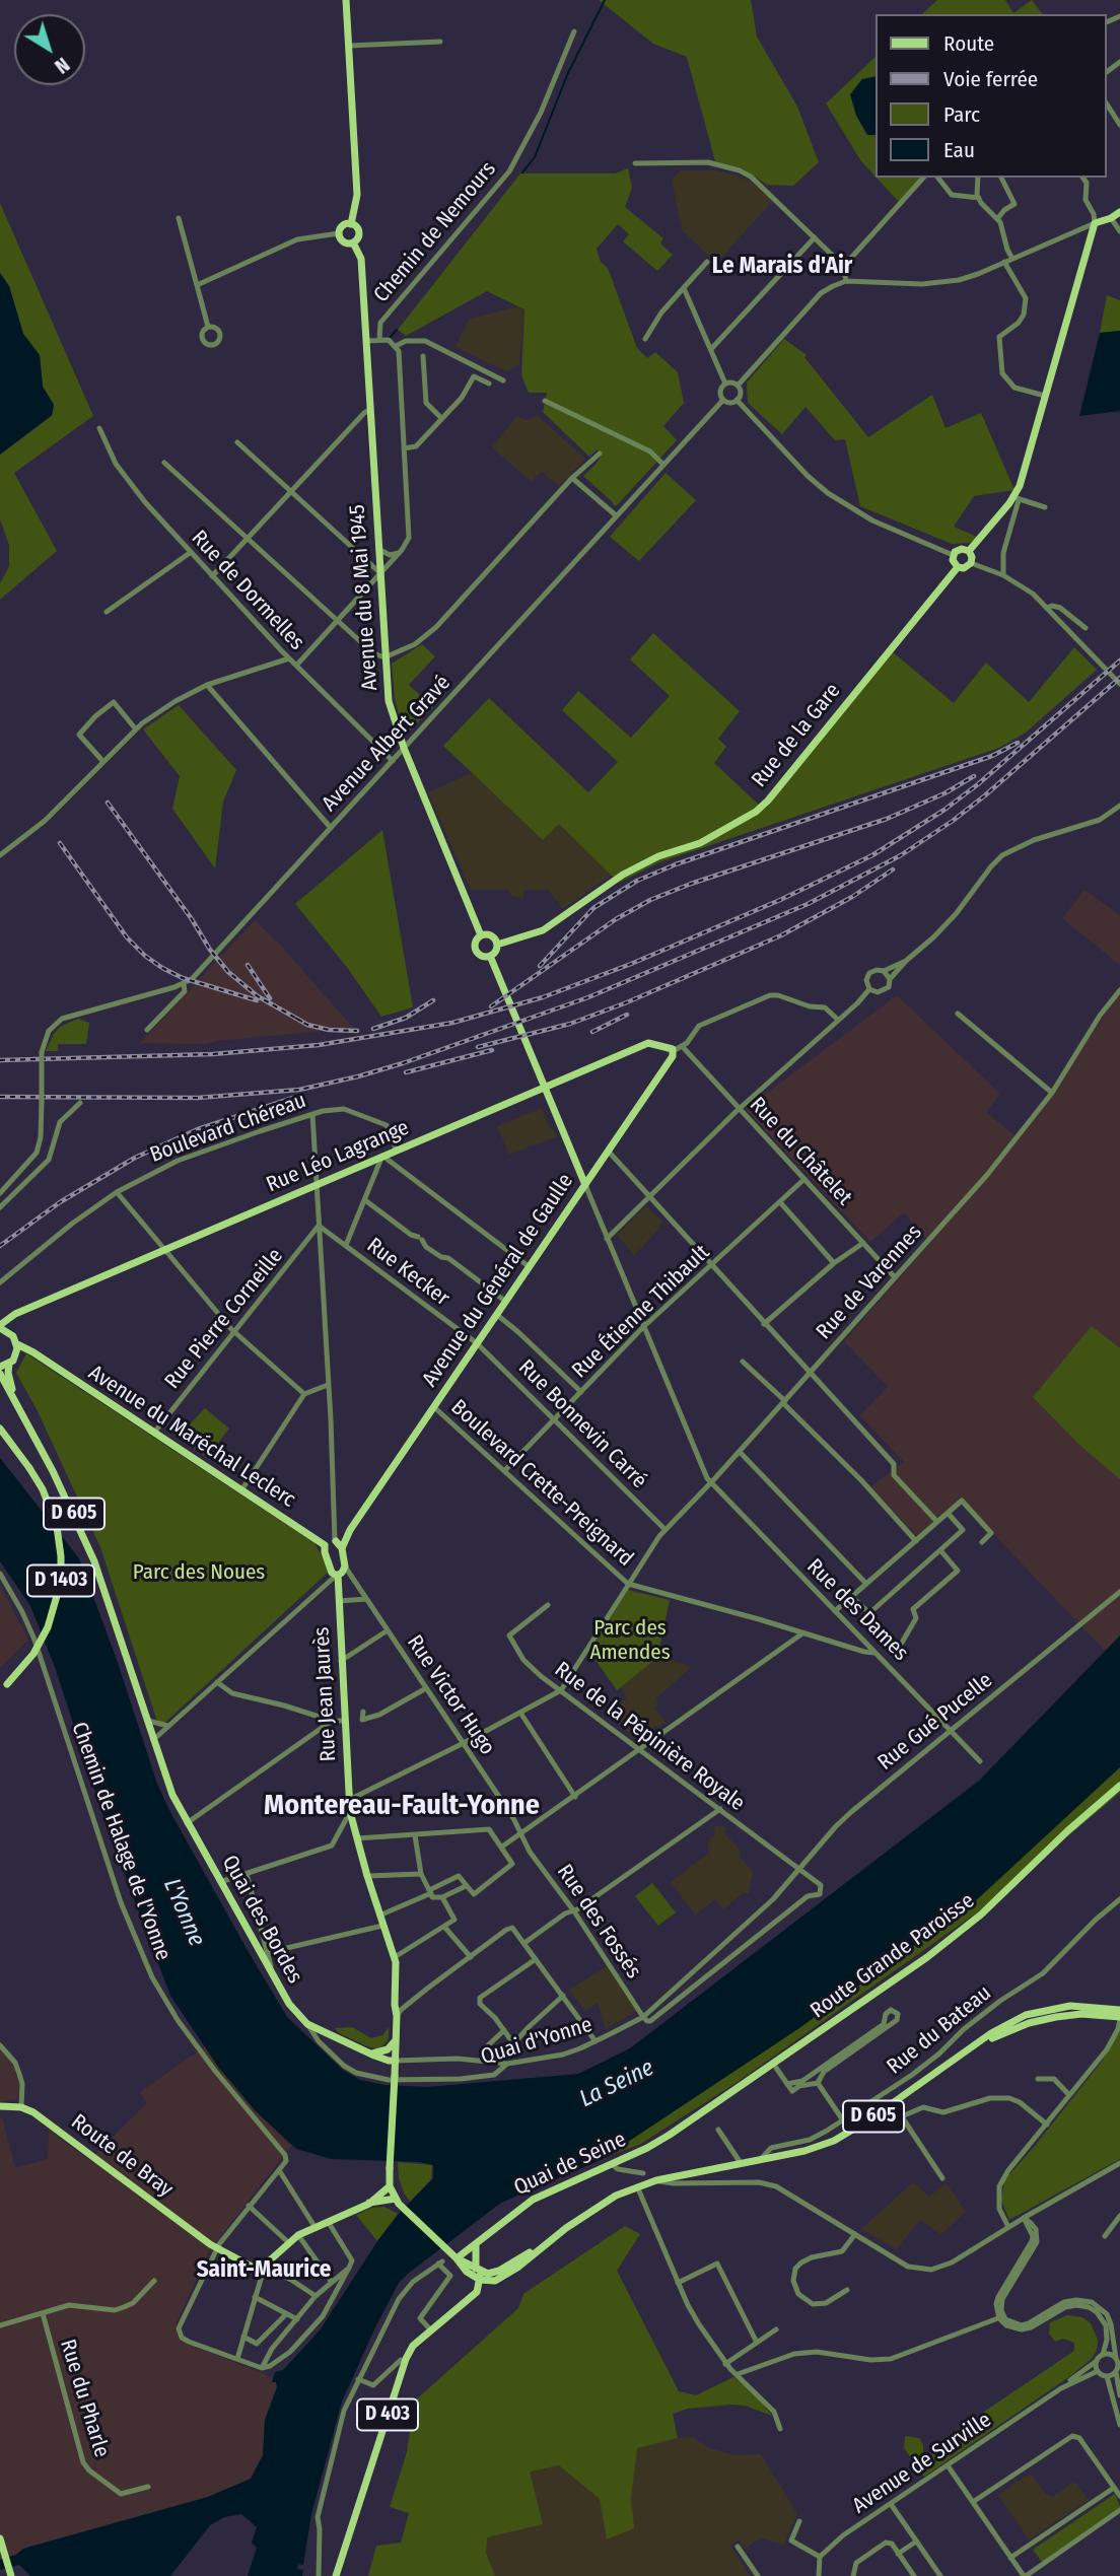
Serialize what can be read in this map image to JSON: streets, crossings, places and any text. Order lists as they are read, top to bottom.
{
  "streets": {
    "main road": [
      "Avenue du 8 Mai 1945",
      "Rue de la Gare",
      "Rue Léo Lagrange",
      "Avenue du Général de Gaulle",
      "Avenue du Maréchal Leclerc",
      "D 605",
      "D 1403",
      "Rue Jean Jaurès",
      "Quai des Bordes",
      "Route Grande Paroisse",
      "Route de Bray",
      "Quai de Seine",
      "D 403"
    ],
    "street": [
      "Chemin de Nemours",
      "Rue de Dormelles",
      "Avenue Albert Gravé",
      "Boulevard Chéreau",
      "Rue du Châtelet",
      "Rue Kecker",
      "Rue de Varennes",
      "Rue Étienne Thibault",
      "Rue Pierre Corneille",
      "Rue Bonnevin Carré",
      "Boulevard Crette-Preignard",
      "Rue des Dames",
      "Rue Victor Hugo",
      "Rue Gué Pucelle",
      "Rue de la Pépinière Royale",
      "Chemin de Halage de l'Yonne",
      "Rue des Fossés",
      "Rue du Bateau",
      "Quai d'Yonne",
      "Rue du Pharle",
      "Avenue de Surville"
    ]
  },
  "crossings": [
    ["Rue de Dormelles", "Avenue Albert Gravé"],
    ["Avenue du 8 Mai 1945", "Rue de la Gare"],
    ["Avenue du 8 Mai 1945", "Avenue Albert Gravé"],
    ["Boulevard Chéreau", "Rue Léo Lagrange"],
    ["Rue du Châtelet", "Rue Léo Lagrange"],
    ["Rue du Châtelet", "Avenue du Général de Gaulle"],
    ["Rue du Châtelet", "Rue de Varennes"],
    ["Rue du Châtelet", "Rue Étienne Thibault"],
    ["Rue Léo Lagrange", "Avenue du Général de Gaulle"],
    ["Rue Kecker", "Avenue du Général de Gaulle"],
    ["Rue Kecker", "Rue Pierre Corneille"],
    ["Rue Kecker", "Rue Bonnevin Carré"],
    ["Avenue du Général de Gaulle", "Rue Bonnevin Carré"],
    ["Avenue du Général de Gaulle", "Avenue du Maréchal Leclerc"],
    ["Avenue du Général de Gaulle", "Boulevard Crette-Preignard"],
    ["Avenue du Général de Gaulle", "Rue des Dames"],
    ["Avenue du Général de Gaulle", "Rue Jean Jaurès"],
    ["Rue de Varennes", "Rue Bonnevin Carré"],
    ["Rue de Varennes", "Boulevard Crette-Preignard"],
    ["Rue de Varennes", "Rue des Dames"],
    ["Rue de Varennes", "Rue de la Pépinière Royale"],
    ["Rue Étienne Thibault", "Rue Bonnevin Carré"],
    ["Rue Étienne Thibault", "Boulevard Crette-Preignard"],
    ["Rue Étienne Thibault", "Rue des Dames"],
    ["Rue Pierre Corneille", "Avenue du Maréchal Leclerc"],
    ["Avenue du Maréchal Leclerc", "Rue Jean Jaurès"],
    ["D 605", "Quai des Bordes"],
    ["D 605", "Rue du Bateau"],
    ["D 605", "D 403"],
    ["Rue des Dames", "Rue Gué Pucelle"],
    ["Rue Jean Jaurès", "Quai des Bordes"],
    ["Rue Victor Hugo", "Rue des Fossés"],
    ["Rue Gué Pucelle", "Rue de la Pépinière Royale"],
    ["Rue Gué Pucelle", "Rue des Fossés"],
    ["Rue Gué Pucelle", "Quai d'Yonne"],
    ["Rue de la Pépinière Royale", "Quai d'Yonne"],
    ["Quai des Bordes", "Quai d'Yonne"],
    ["Rue des Fossés", "Quai d'Yonne"],
    ["Route Grande Paroisse", "Quai de Seine"]
  ],
  "districts": ["Le Marais d'Air", "Montereau-Fault-Yonne", "Saint-Maurice"],
  "water": ["L'Yonne", "La Seine"],
  "parks": ["Parc des Noues", "Parc des Amendes"],
  "legend": [
    "Route",
    "Voie ferrée",
    "Parc",
    "Eau"
  ],
  "north": "bottom right"
}
